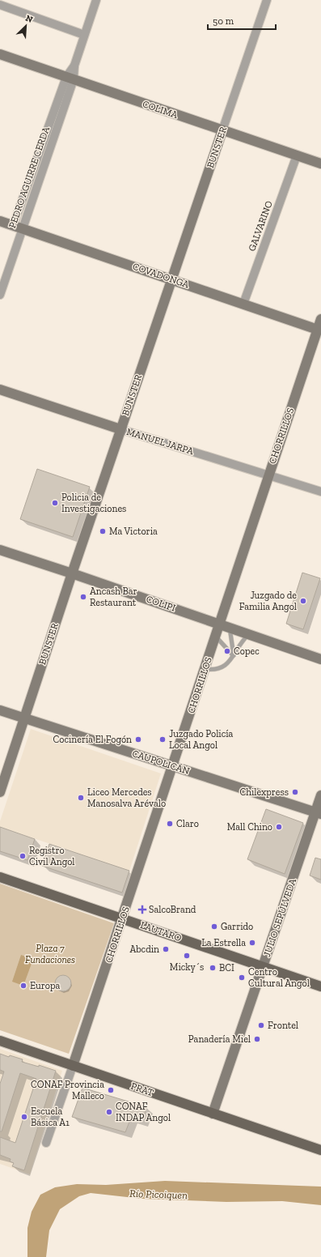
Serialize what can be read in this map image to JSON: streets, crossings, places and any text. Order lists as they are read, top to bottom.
{
  "streets": {
    "main road": ["LAUTARO", "PRAT"],
    "street": [
      "COLIMA",
      "BUNSTER",
      "PEDRO AGUIRRE CERDA",
      "GALVARINO",
      "COVADONGA",
      "CHORRILLOS",
      "MANUEL JARPA",
      "COLIPI",
      "CAUPOLICÁN",
      "JULIO SEPÚLVEDA"
    ]
  },
  "crossings": [
    ["COLIMA", "BUNSTER"],
    ["COLIMA", "PEDRO AGUIRRE CERDA"],
    ["COLIMA", "GALVARINO"],
    ["BUNSTER", "COVADONGA"],
    ["BUNSTER", "MANUEL JARPA"],
    ["BUNSTER", "COLIPI"],
    ["BUNSTER", "CAUPOLICÁN"],
    ["PEDRO AGUIRRE CERDA", "COVADONGA"],
    ["GALVARINO", "COVADONGA"],
    ["COVADONGA", "CHORRILLOS"],
    ["CHORRILLOS", "MANUEL JARPA"],
    ["CHORRILLOS", "COLIPI"],
    ["CHORRILLOS", "CAUPOLICÁN"],
    ["CHORRILLOS", "LAUTARO"],
    ["CHORRILLOS", "PRAT"],
    ["CAUPOLICÁN", "JULIO SEPÚLVEDA"],
    ["JULIO SEPÚLVEDA", "LAUTARO"],
    ["JULIO SEPÚLVEDA", "PRAT"]
  ],
  "water": ["Río Picoiquen"],
  "parks": ["Plaza 7 Fundaciones"],
  "places": {
    "other": [
      "Policia de Investigaciones",
      "Ma Victoria",
      "Ancash Bar Restaurant",
      "Juzgado de Familia Angol",
      "Copec",
      "Cocinería El Fogón",
      "Juzgado Policía Local Angol",
      "Chilexpress",
      "Liceo Mercedes Manosalva Arévalo",
      "Claro",
      "Mall Chino",
      "Registro Civil Angol",
      "Garrido",
      "La Estrella",
      "Abcdin",
      "Micky´s",
      "BCI",
      "Centro Cultural Angol",
      "Europa",
      "Frontel",
      "Panadería Miel",
      "CONAF Provincia Malleco",
      "CONAF INDAP Angol",
      "Escuela Básica A1"
    ],
    "health": ["SalcoBrand"]
  },
  "scale_bar": "50 m",
  "north": "top right"
}
